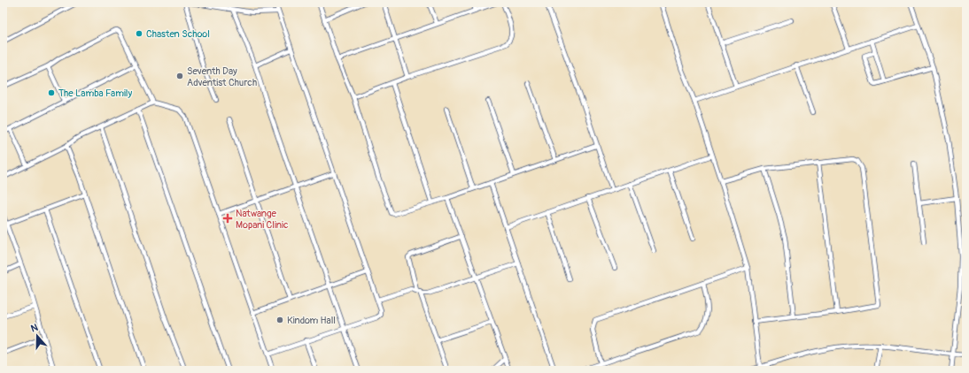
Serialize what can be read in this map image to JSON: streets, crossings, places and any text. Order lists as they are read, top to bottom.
{
  "places": {
    "other": [
      "Chasten School",
      "Seventh Day Adventist Church",
      "The Lamba Family",
      "Kindom Hall"
    ],
    "health": ["Natwange Mopani Clinic"]
  },
  "north": "top"
}
